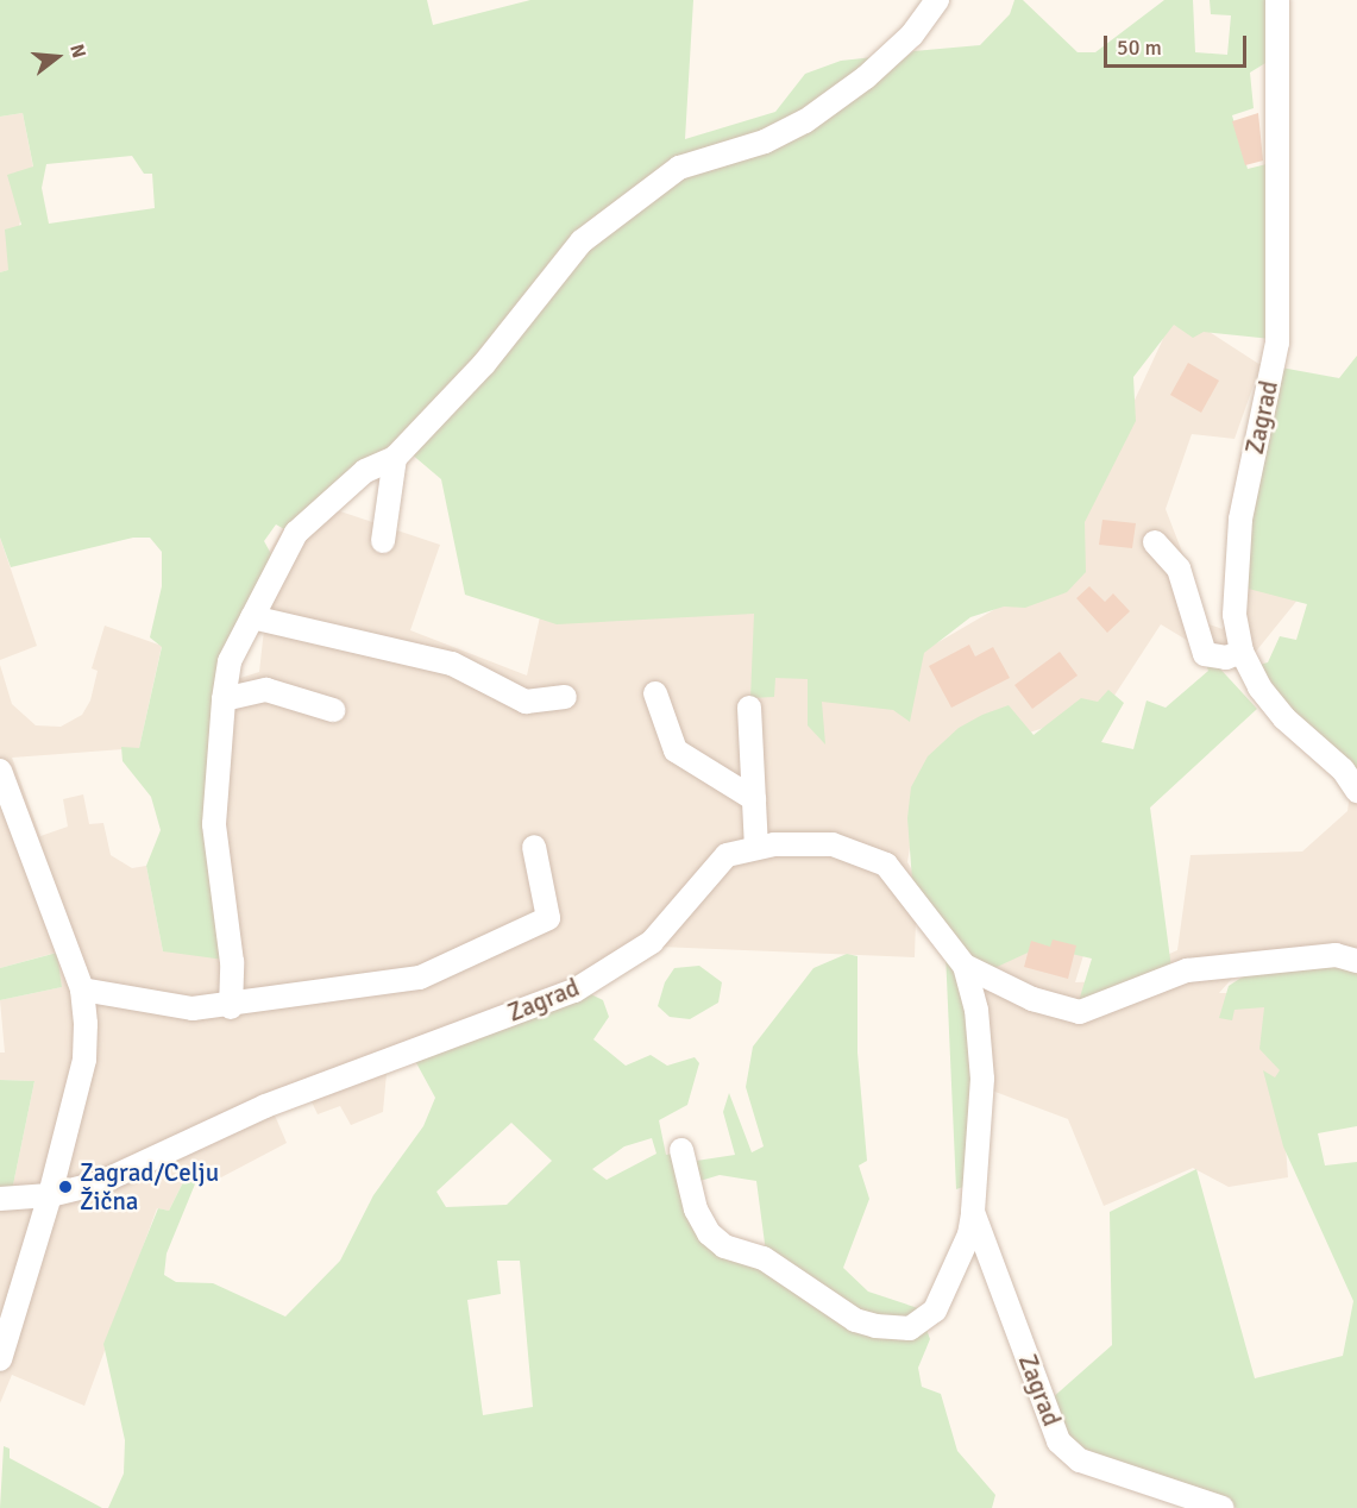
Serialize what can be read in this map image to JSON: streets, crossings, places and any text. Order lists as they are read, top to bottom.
{
  "streets": {
    "street": ["Zagrad"]
  },
  "places": ["Zagrad/Celju Žična"],
  "scale_bar": "50 m",
  "north": "right"
}
